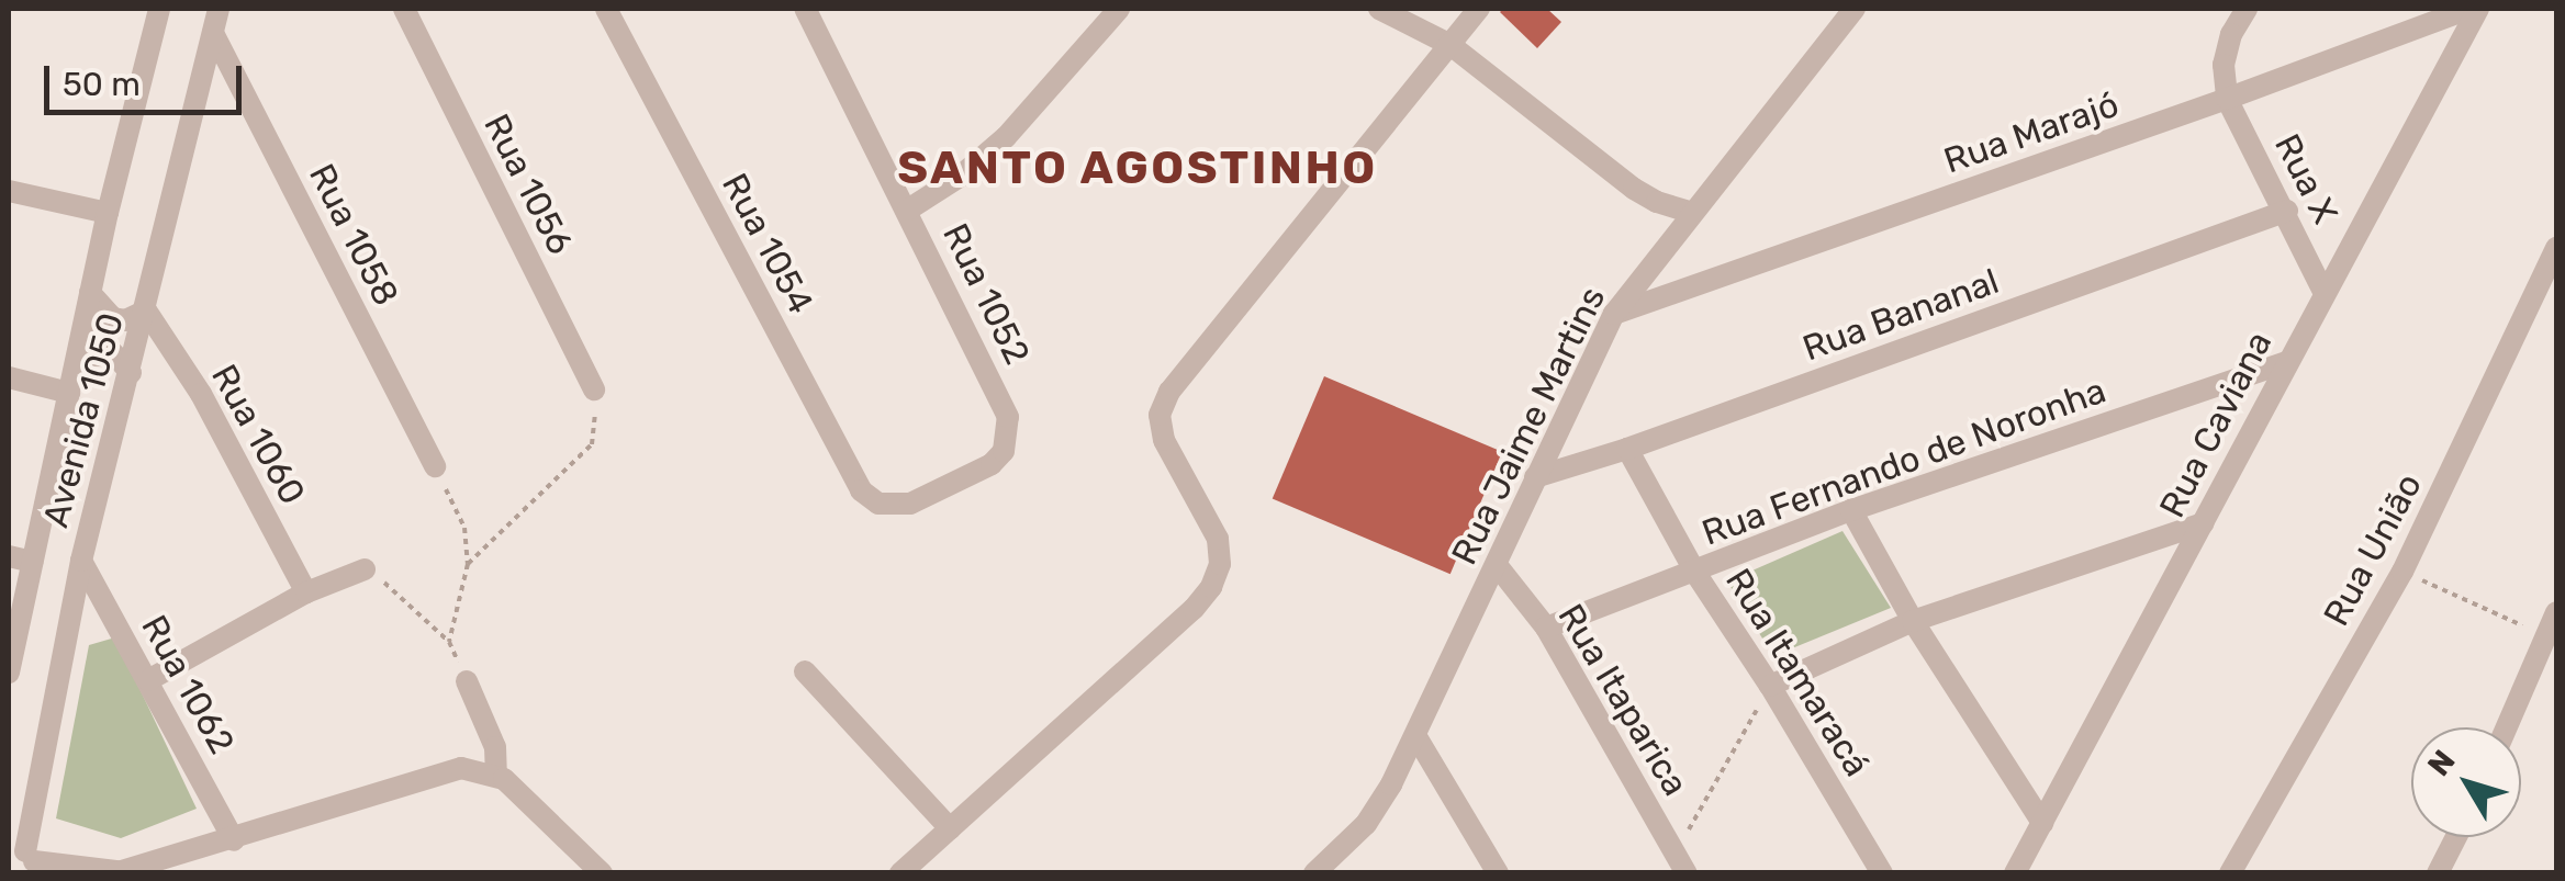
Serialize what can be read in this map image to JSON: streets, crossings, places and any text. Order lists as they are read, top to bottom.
{
  "streets": {
    "street": [
      "Rua Marajó",
      "Rua X",
      "Rua 1056",
      "Rua 1058",
      "Rua 1054",
      "Rua 1052",
      "Rua Bananal",
      "Avenida 1050",
      "Rua Caviana",
      "Rua Jaime Martins",
      "Rua 1060",
      "Rua Fernando de Noronha",
      "Rua União",
      "Rua Itamaracá",
      "Rua 1062",
      "Rua Itaparica"
    ]
  },
  "crossings": [
    ["Rua Marajó", "Rua X"],
    ["Rua Marajó", "Rua Caviana"],
    ["Rua Marajó", "Rua Jaime Martins"],
    ["Rua X", "Rua Bananal"],
    ["Rua X", "Rua Caviana"],
    ["Rua 1058", "Avenida 1050"],
    ["Rua 1054", "Rua 1052"],
    ["Rua Bananal", "Rua Jaime Martins"],
    ["Rua Bananal", "Rua Itamaracá"],
    ["Avenida 1050", "Rua 1060"],
    ["Avenida 1050", "Rua 1062"],
    ["Rua Caviana", "Rua Fernando de Noronha"],
    ["Rua Jaime Martins", "Rua Itaparica"],
    ["Rua Fernando de Noronha", "Rua Itamaracá"],
    ["Rua Fernando de Noronha", "Rua Itaparica"]
  ],
  "districts": ["SANTO AGOSTINHO"],
  "scale_bar": "50 m",
  "north": "top left"
}
